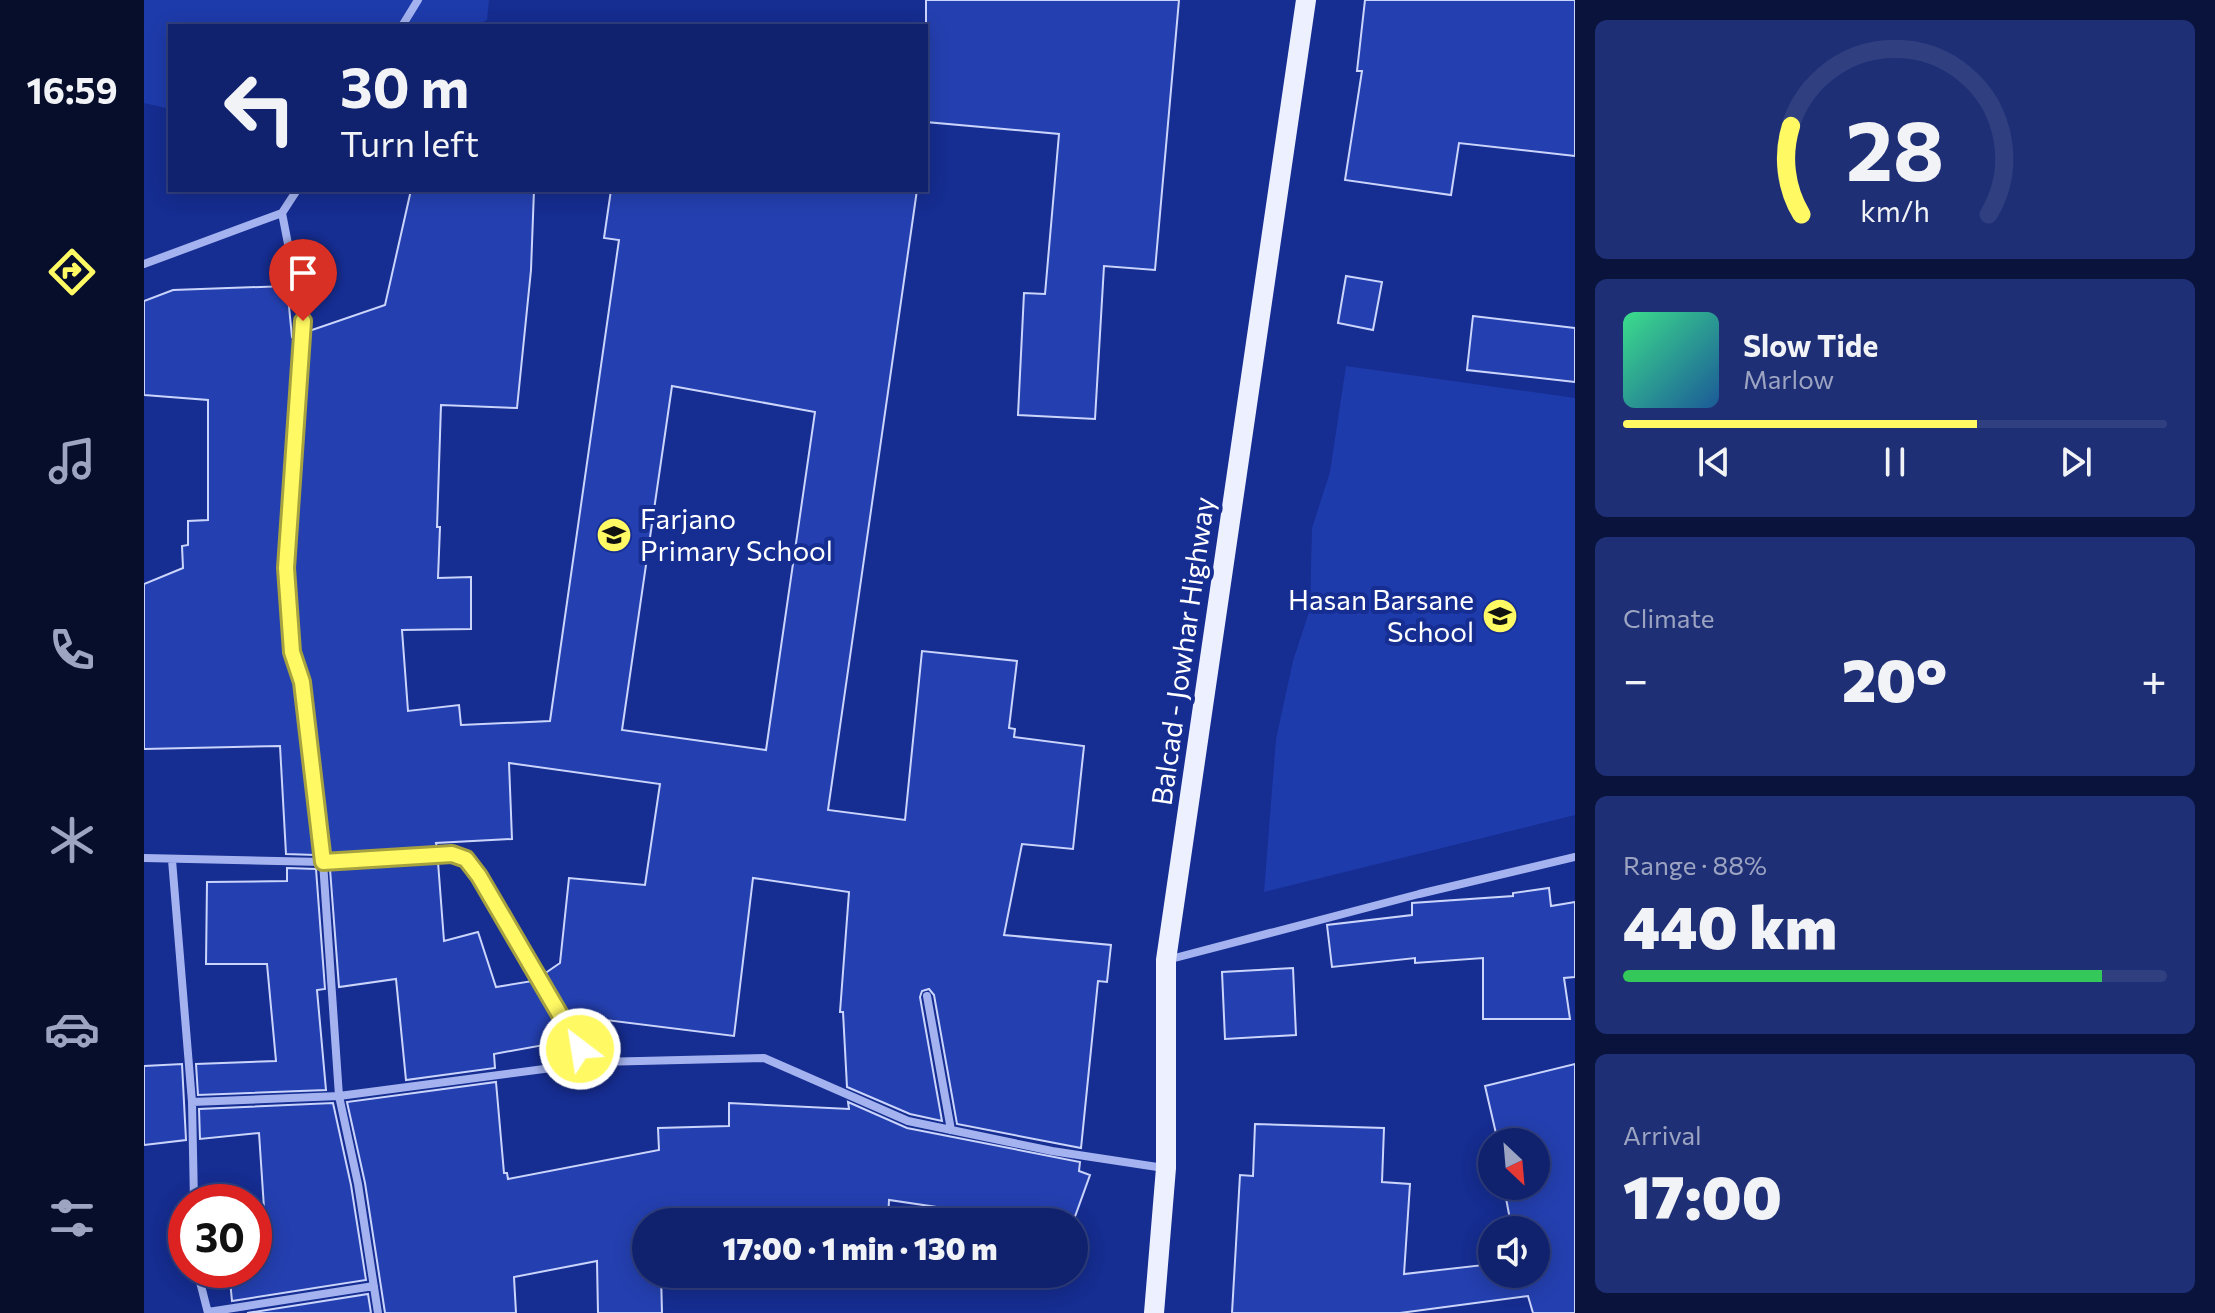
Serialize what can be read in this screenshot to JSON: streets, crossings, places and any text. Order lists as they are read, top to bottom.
{
  "streets": {
    "main road": ["Balcad - Jowhar Highway"]
  },
  "places": {
    "school or university": ["Farjano Primary School", "Hasan Barsane School"]
  },
  "north": "bottom right",
  "page": {
    "tabs": "16:59",
    "turn": ["30 m", "Turn left"],
    "song": ["Slow Tide", "Marlow"],
    "tile": [
      "Climate",
      ["Range · 88%", "440 km"],
      ["Arrival", "17:00"]
    ],
    "heat": ["−", "20°", "+"],
    "limit": "30",
    "trip": "17:00 · 1 min · 130 m",
    "gauge": ["28", "km/h"]
  }
}
